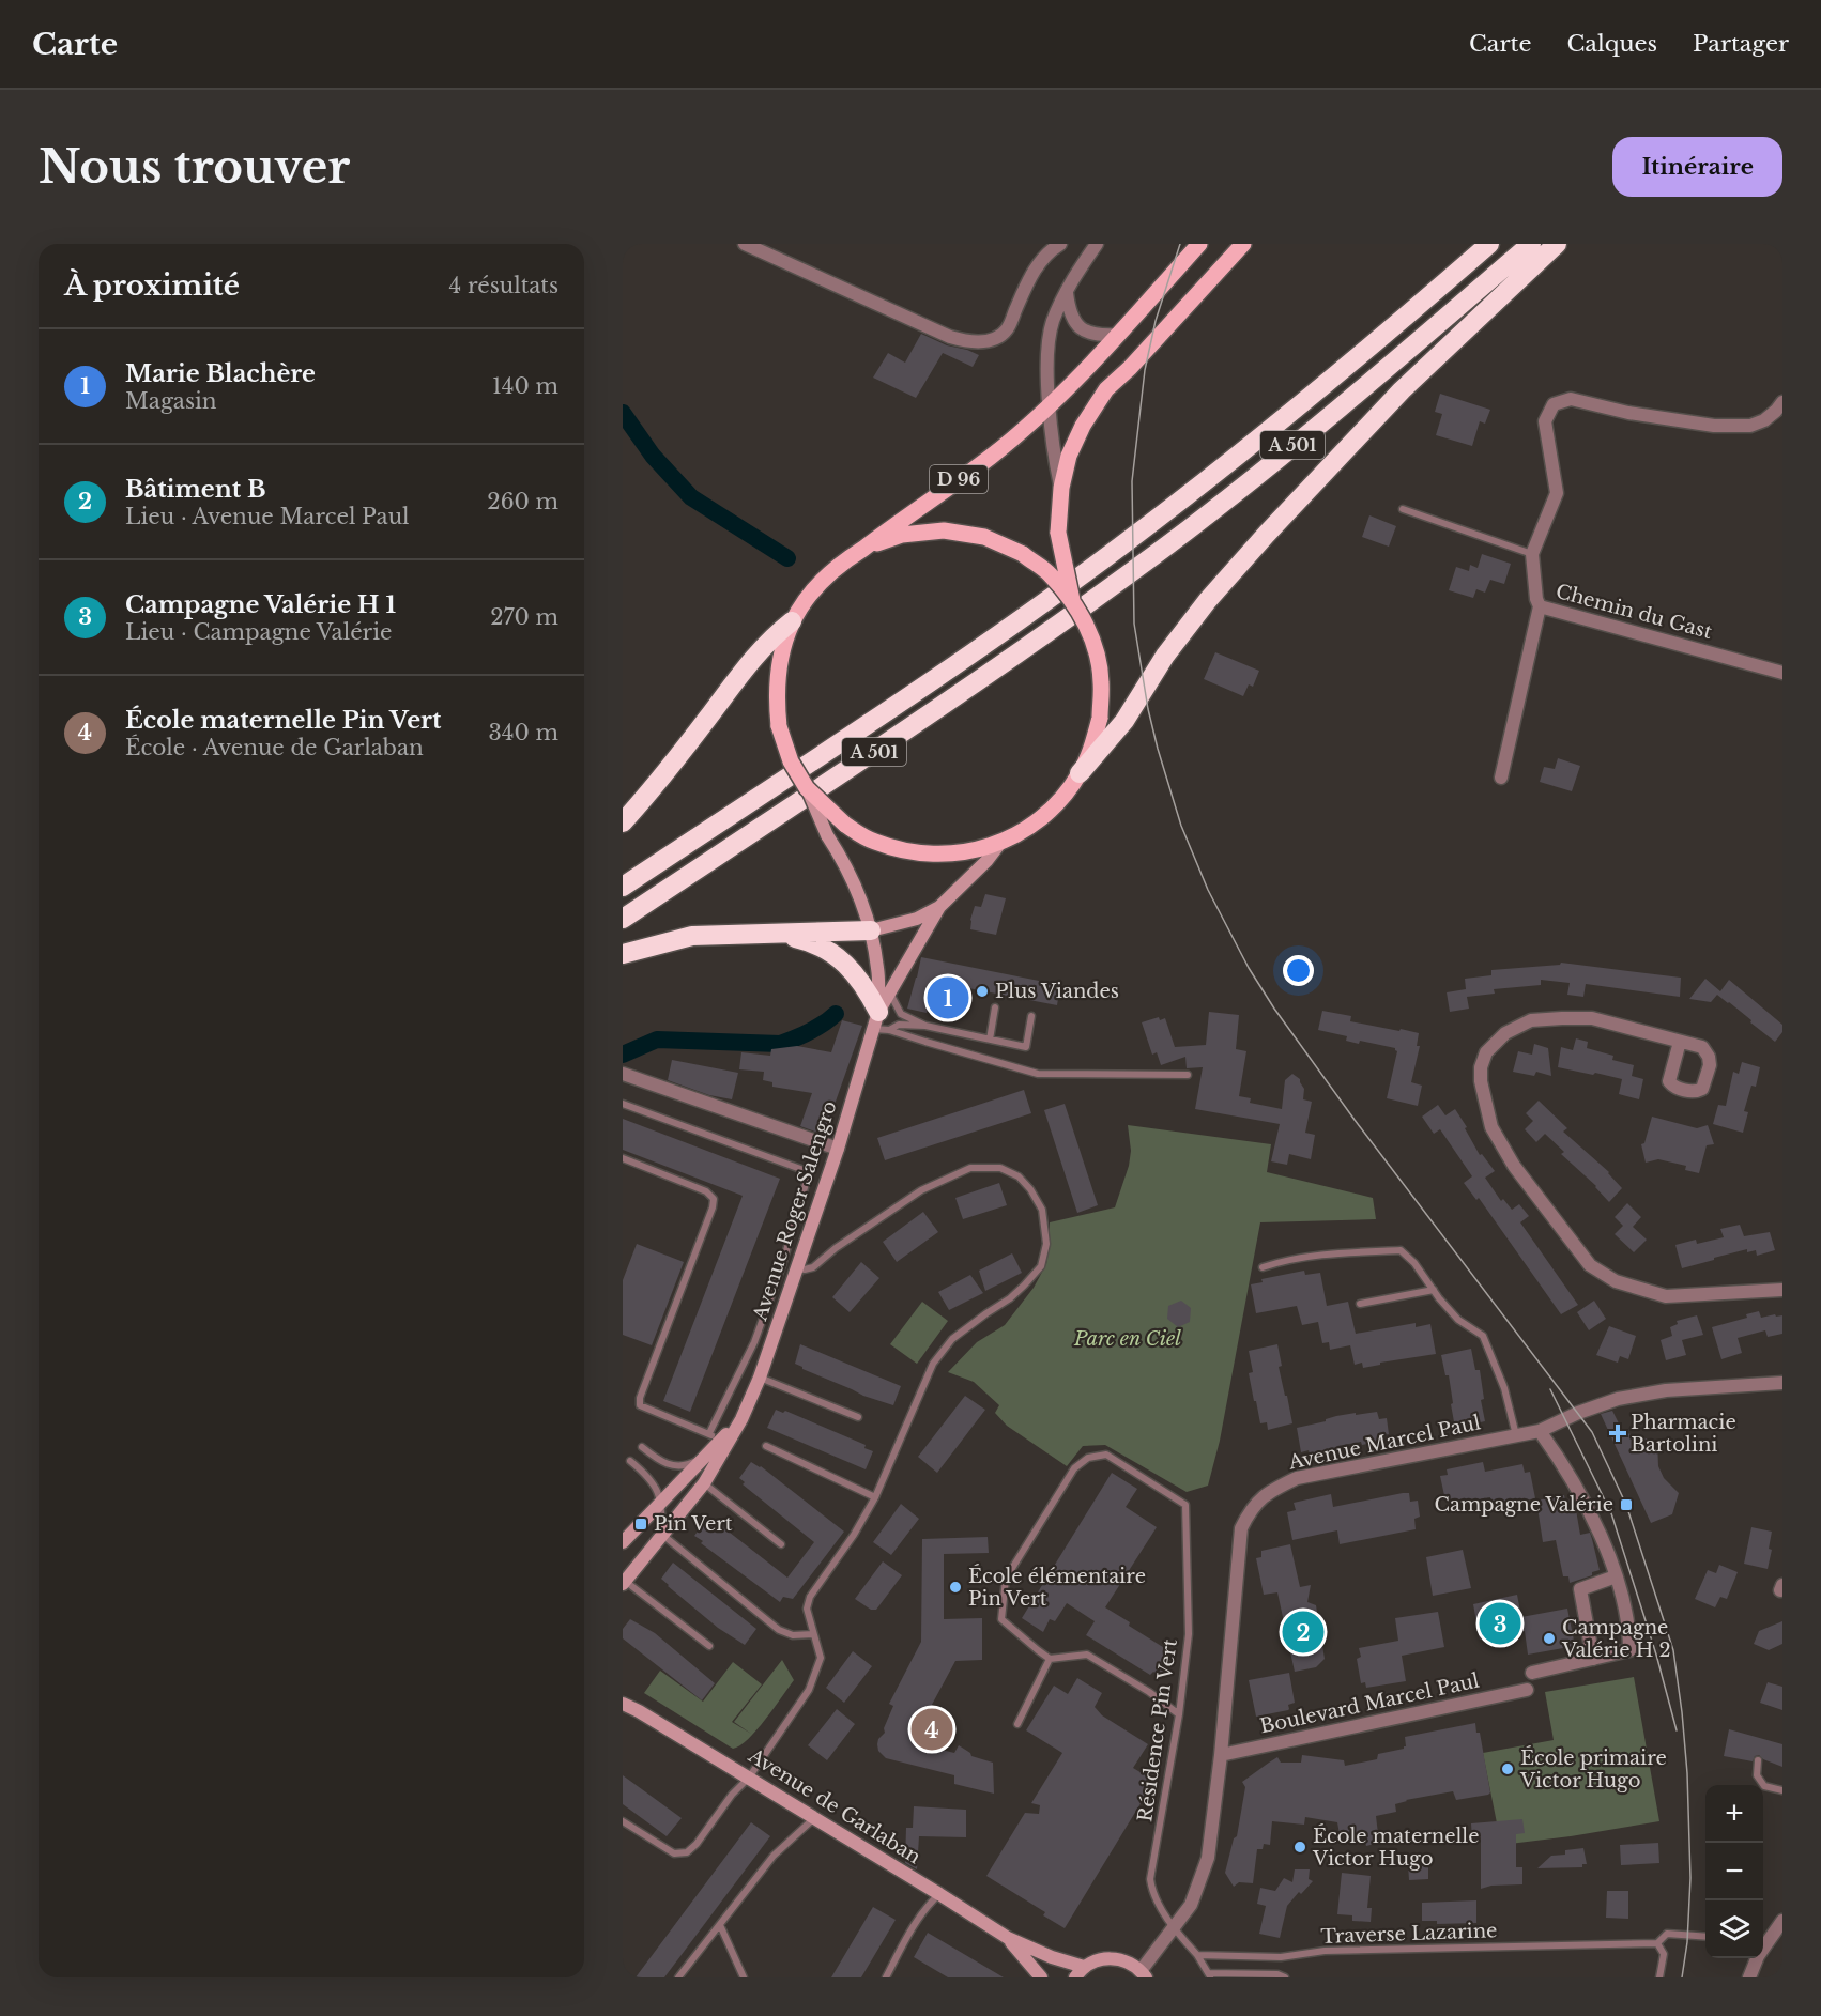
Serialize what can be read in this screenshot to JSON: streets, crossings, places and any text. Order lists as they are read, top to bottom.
{
  "streets": {
    "highway": ["A 501"],
    "main road": ["D 96", "Avenue Roger Salengro", "Avenue de Garlaban"],
    "street": ["Chemin du Gast", "Avenue Marcel Paul", "Boulevard Marcel Paul"],
    "lane": ["Résidence Pin Vert", "Traverse Lazarine"]
  },
  "crossings": [
    ["Avenue Marcel Paul", "Boulevard Marcel Paul"],
    ["Avenue Marcel Paul", "Résidence Pin Vert"]
  ],
  "parks": ["Parc en Ciel"],
  "places": {
    "other": [
      "Plus Viandes",
      "École élémentaire Pin Vert",
      "Campagne Valérie H 2",
      "École primaire Victor Hugo",
      "École maternelle Victor Hugo"
    ],
    "health": ["Pharmacie Bartolini"],
    "transit": ["Campagne Valérie", "Pin Vert"]
  },
  "page": {
    "header": "Carte",
    "nav": ["Carte", "Calques", "Partager"],
    "buttons": "Itinéraire",
    "title": "Nous trouver",
    "heading": ["À proximité", "4 résultats"],
    "list": [
      {
        "mark": "1",
        "name": "Marie Blachère",
        "note": "Magasin",
        "value": "140 m"
      },
      {
        "mark": "2",
        "name": "Bâtiment B",
        "note": "Lieu · Avenue Marcel Paul",
        "value": "260 m"
      },
      {
        "mark": "3",
        "name": "Campagne Valérie H 1",
        "note": "Lieu · Campagne Valérie",
        "value": "270 m"
      },
      {
        "mark": "4",
        "name": "École maternelle Pin Vert",
        "note": "École · Avenue de Garlaban",
        "value": "340 m"
      }
    ],
    "pins": [
      "1",
      "3",
      "2",
      "4"
    ],
    "map_buttons": ["+", "−"]
  }
}
